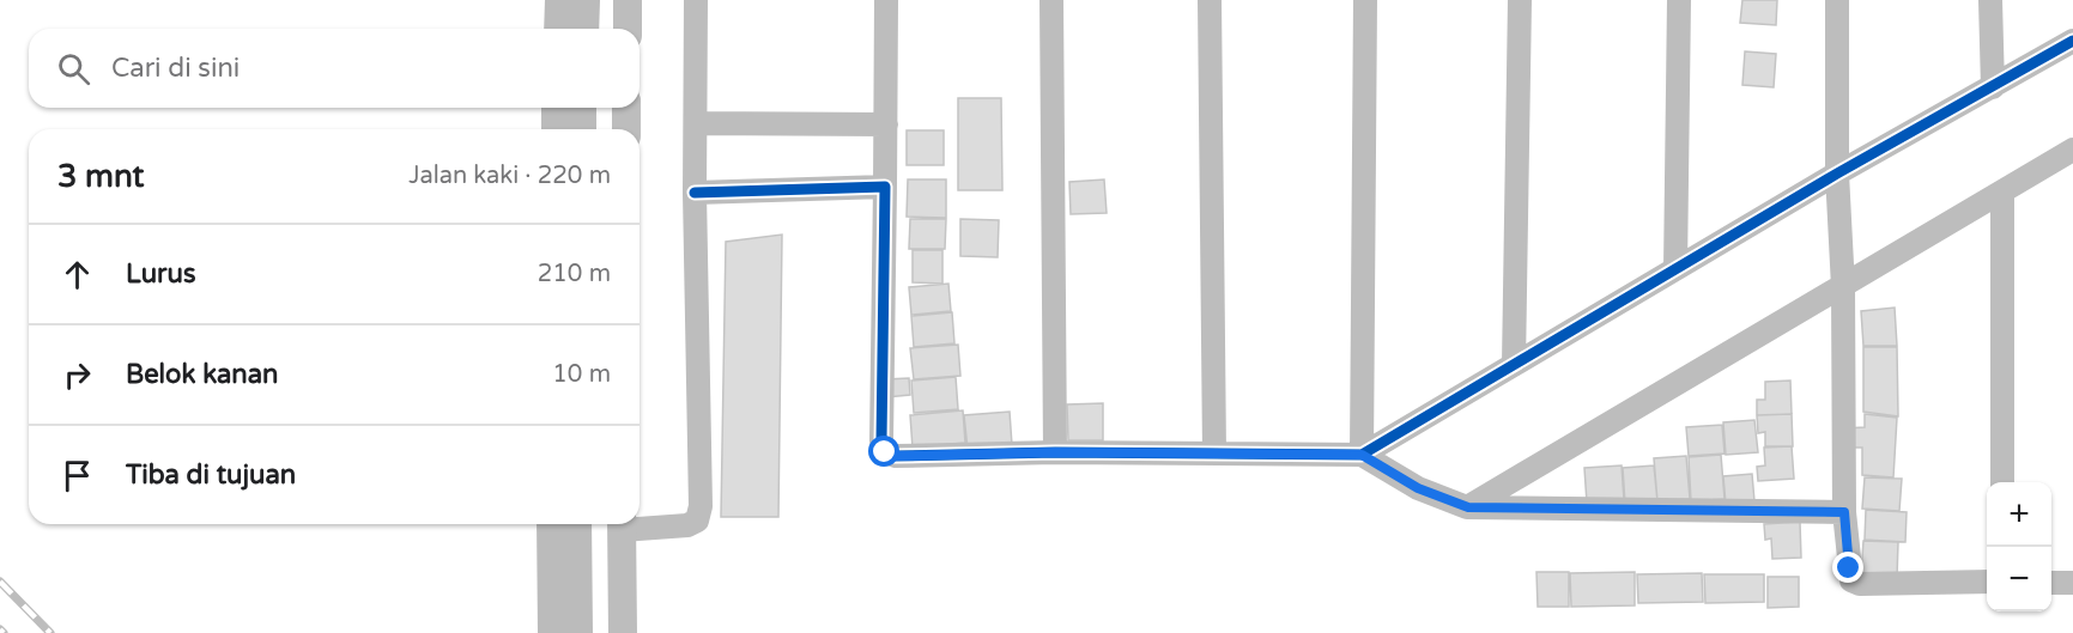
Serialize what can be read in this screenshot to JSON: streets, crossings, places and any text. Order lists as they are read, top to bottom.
{
  "page": {
    "search": "Cari di sini",
    "heading": ["3 mnt", "Jalan kaki · 220 m"],
    "list": [
      ["Lurus", "210 m"],
      ["Belok kanan", "10 m"],
      "Tiba di tujuan"
    ],
    "map_buttons": ["+", "−"]
  }
}
